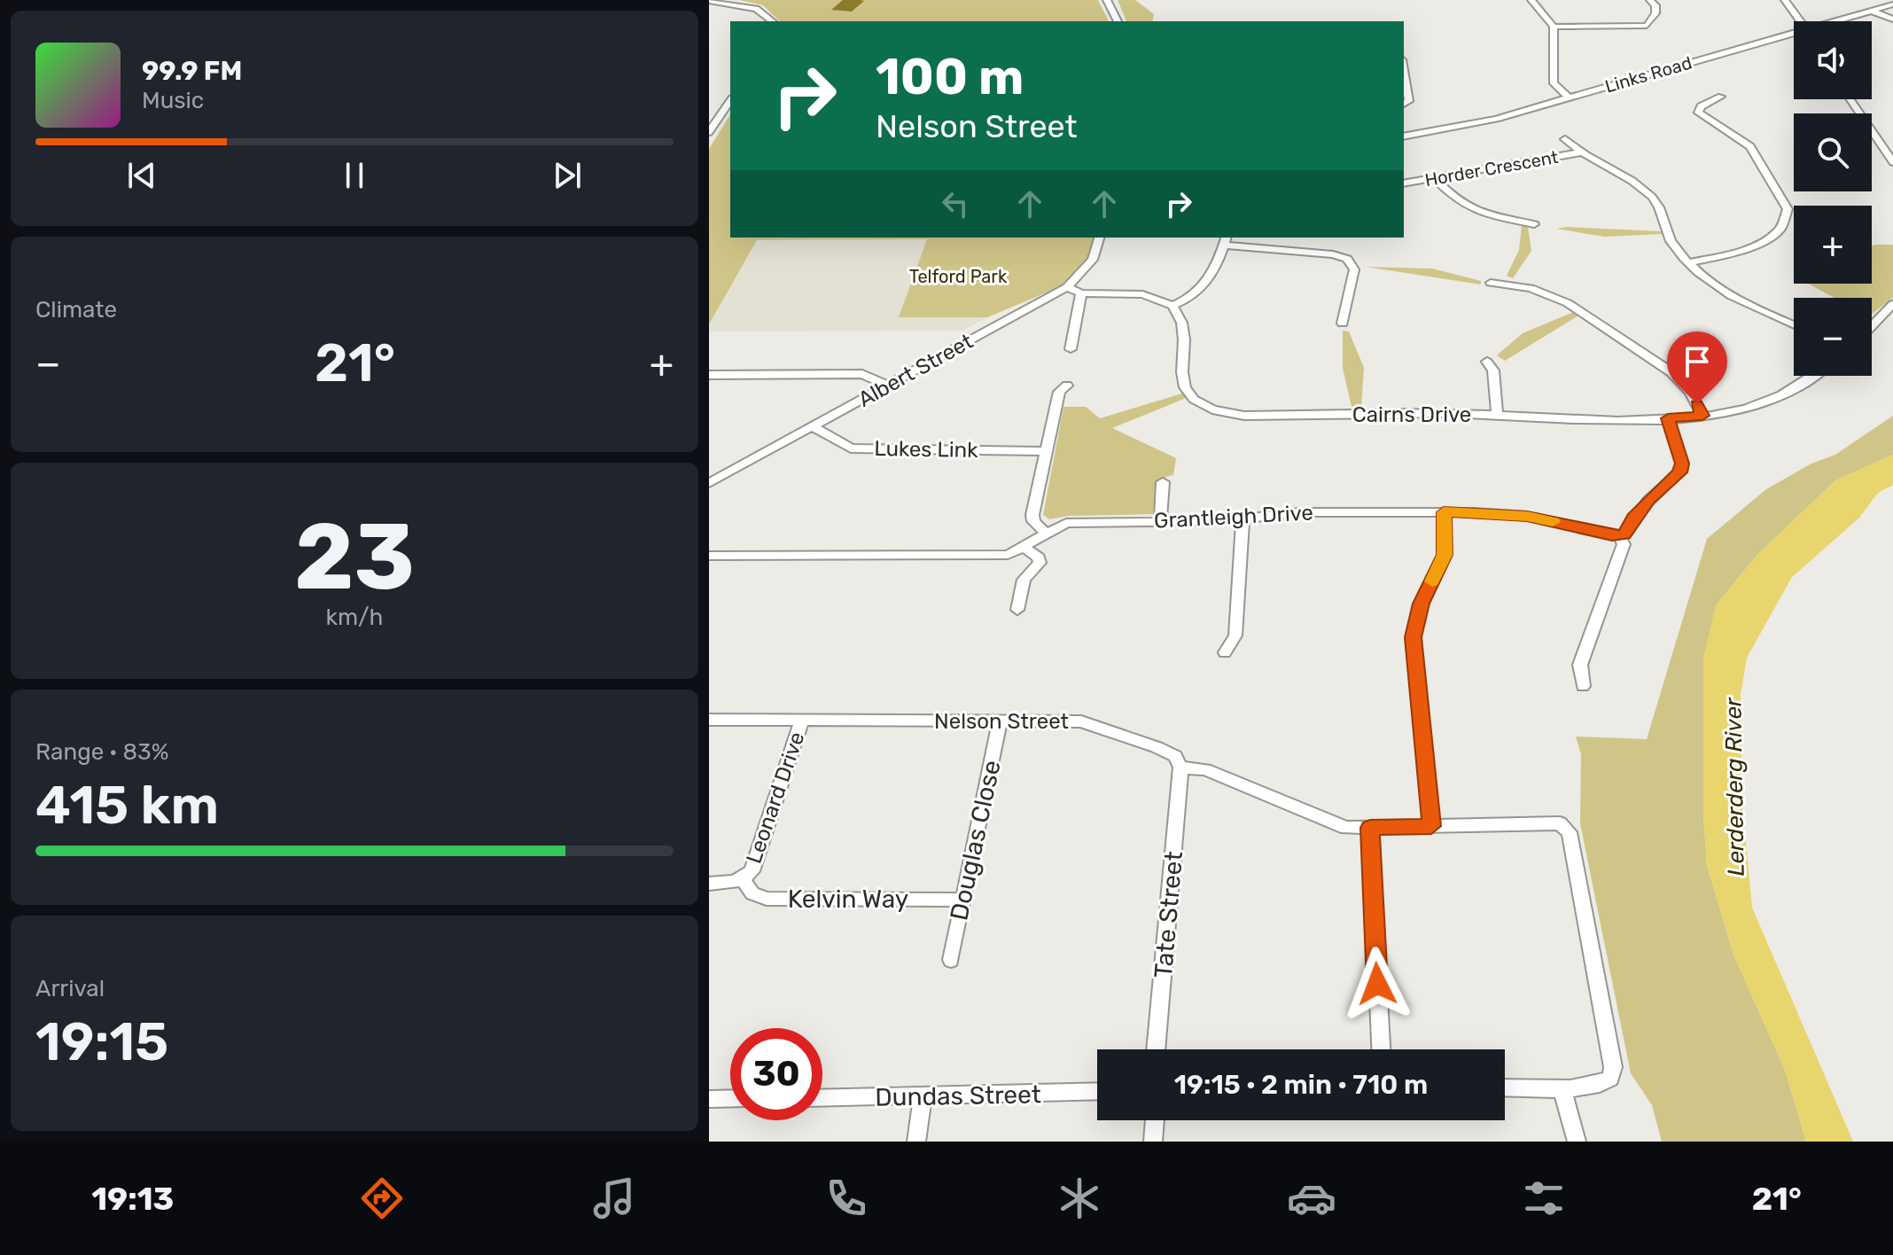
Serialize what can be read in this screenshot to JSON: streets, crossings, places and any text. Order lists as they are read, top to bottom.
{
  "streets": {
    "street": [
      "Links Road",
      "Horder Crescent",
      "Albert Street",
      "Cairns Drive",
      "Lukes Link",
      "Grantleigh Drive",
      "Nelson Street",
      "Leonard Drive",
      "Douglas Close",
      "Kelvin Way",
      "Tate Street",
      "Dundas Street"
    ]
  },
  "crossings": [
    ["Albert Street", "Lukes Link"],
    ["Nelson Street", "Leonard Drive"],
    ["Nelson Street", "Douglas Close"],
    ["Nelson Street", "Tate Street"],
    ["Leonard Drive", "Kelvin Way"],
    ["Douglas Close", "Kelvin Way"]
  ],
  "water": ["Lerderderg River"],
  "parks": ["Telford Park"],
  "page": {
    "map_buttons": ["+", "−"],
    "turn": ["100 m", "Nelson Street"],
    "song": ["99.9 FM", "Music"],
    "tile": [
      "Climate",
      ["23", "km/h"],
      ["Range · 83%", "415 km"],
      ["Arrival", "19:15"]
    ],
    "heat": ["−", "21°", "+"],
    "limit": "30",
    "trip": "19:15 · 2 min · 710 m",
    "tabs": ["19:13", "21°"]
  }
}
